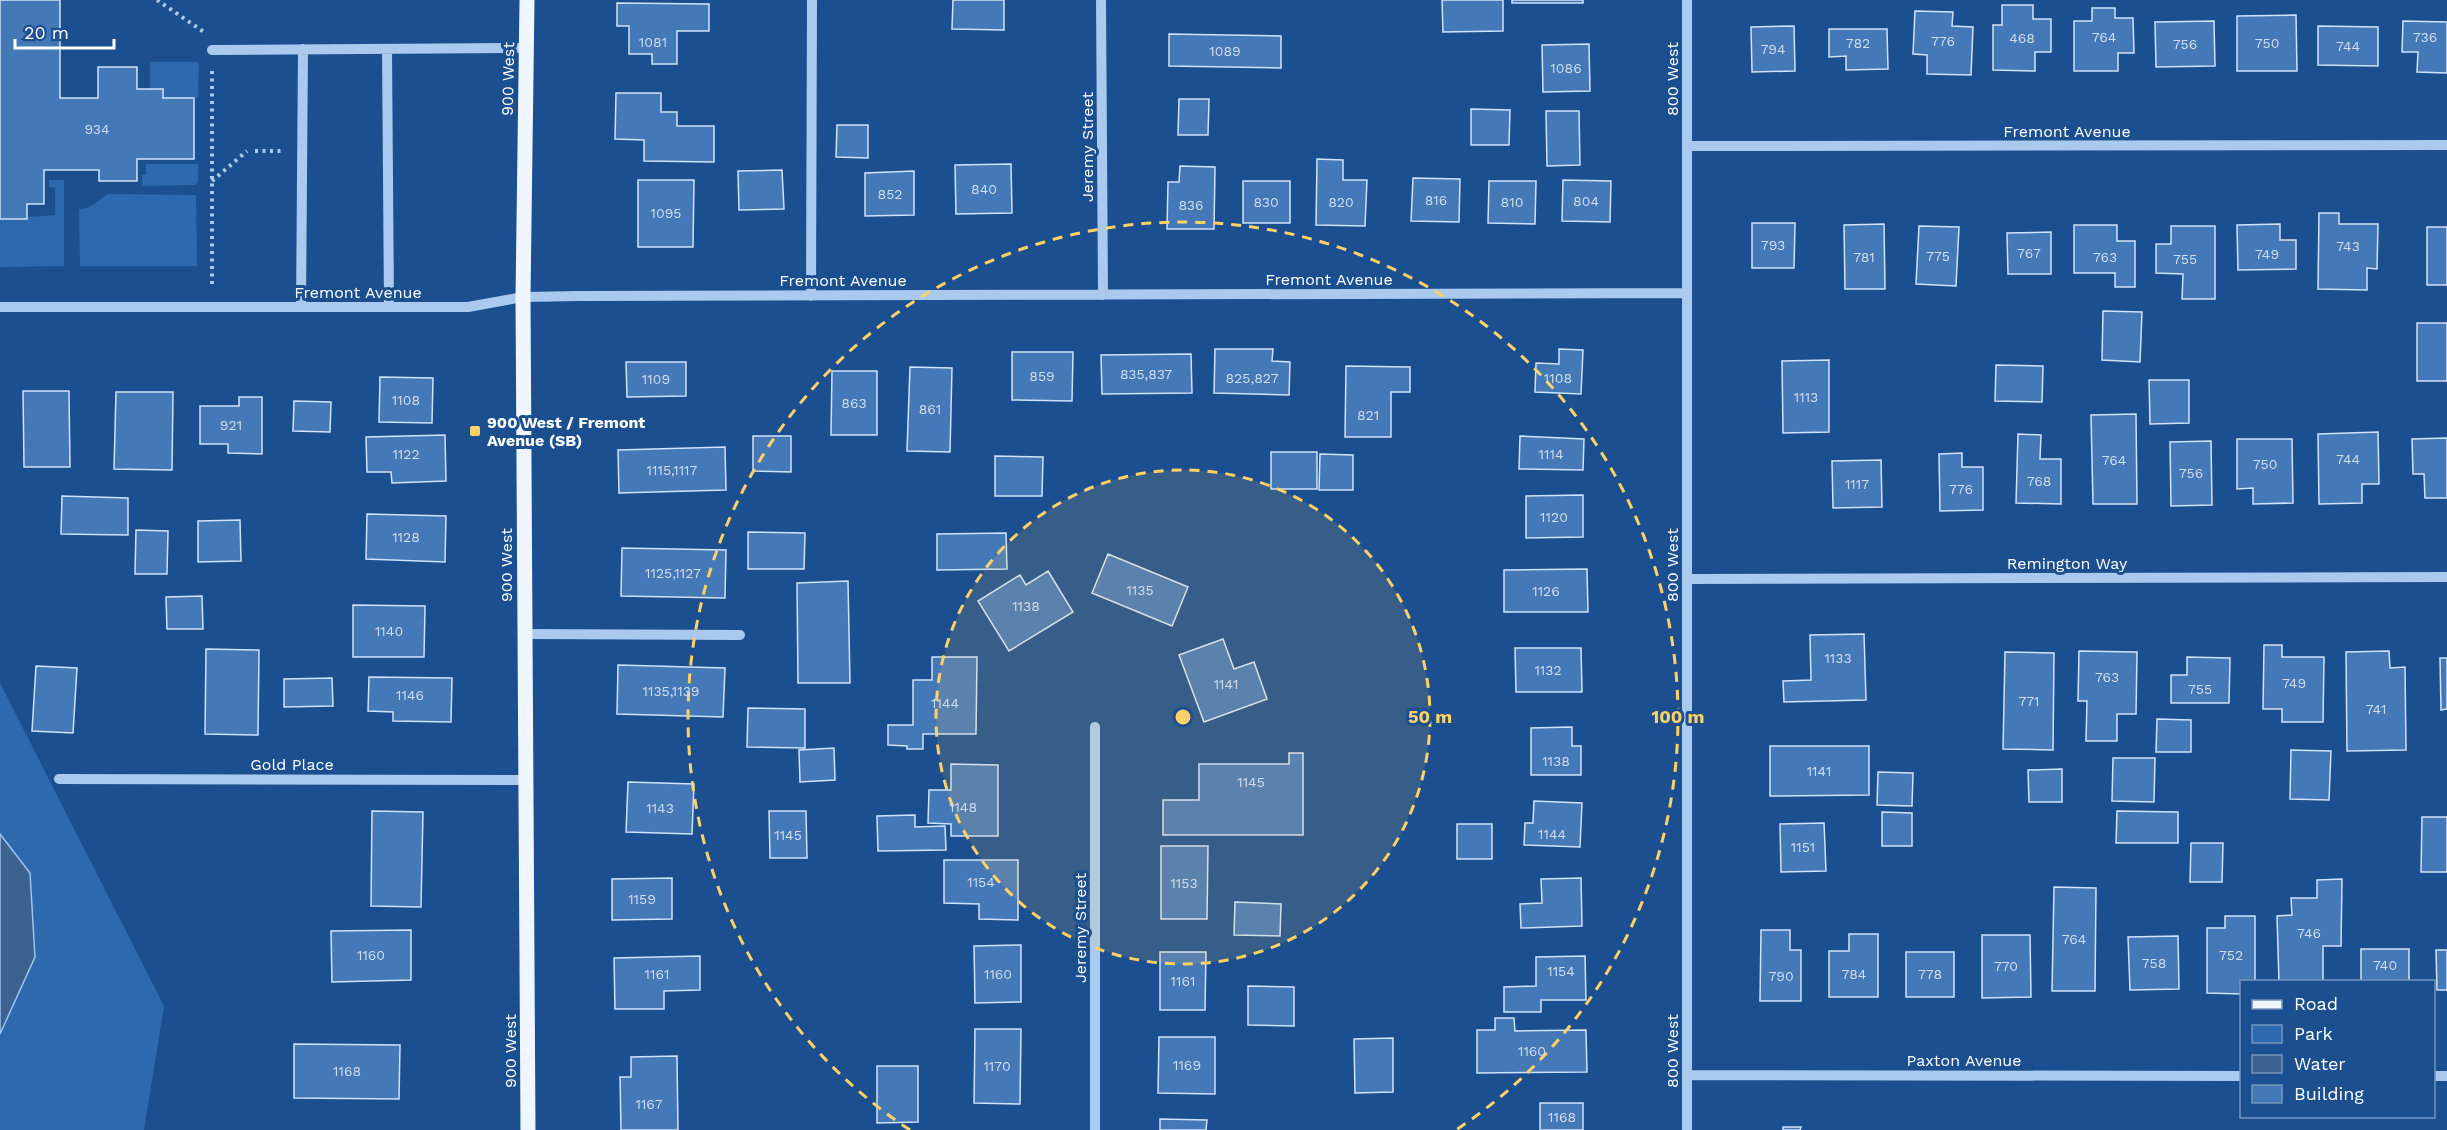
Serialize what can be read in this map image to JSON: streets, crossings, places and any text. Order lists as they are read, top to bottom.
{
  "streets": {
    "main road": ["900 West"],
    "street": [
      "800 West",
      "Fremont Avenue",
      "Jeremy Street",
      "Remington Way",
      "Gold Place",
      "Paxton Avenue"
    ]
  },
  "crossings": [
    ["900 West", "Fremont Avenue"],
    ["900 West", "Gold Place"],
    ["800 West", "Fremont Avenue"],
    ["800 West", "Remington Way"],
    ["800 West", "Paxton Avenue"],
    ["Fremont Avenue", "Jeremy Street"]
  ],
  "places": {
    "transit": ["900 West / Fremont Avenue (SB)"]
  },
  "house_numbers": [
    "764",
    "736",
    "468",
    "776",
    "1081",
    "782",
    "750",
    "756",
    "744",
    "794",
    "1089",
    "1086",
    "934",
    "840",
    "852",
    "816",
    "804",
    "830",
    "820",
    "810",
    "836",
    "1095",
    "793",
    "743",
    "767",
    "749",
    "775",
    "781",
    "763",
    "755",
    "835,837",
    "859",
    "825,827",
    "1108",
    "1109",
    "1113",
    "1108",
    "863",
    "861",
    "821",
    "921",
    "1122",
    "1114",
    "744",
    "764",
    "750",
    "1115,1117",
    "756",
    "768",
    "1117",
    "776",
    "1120",
    "1128",
    "1125,1127",
    "1135",
    "1126",
    "1138",
    "1140",
    "1133",
    "1132",
    "763",
    "749",
    "1141",
    "755",
    "1135,1139",
    "1146",
    "771",
    "1144",
    "741",
    "1138",
    "1141",
    "1145",
    "1148",
    "1143",
    "1144",
    "1145",
    "1151",
    "1154",
    "1153",
    "1159",
    "746",
    "764",
    "1160",
    "752",
    "758",
    "740",
    "770",
    "1154",
    "1161",
    "1160",
    "784",
    "778",
    "790",
    "1161",
    "1160",
    "1169",
    "1170",
    "1168",
    "1167",
    "1168"
  ],
  "legend": [
    "Road",
    "Park",
    "Water",
    "Building"
  ],
  "scale_bar": "20 m",
  "rings": ["50 m", "100 m"]
}
